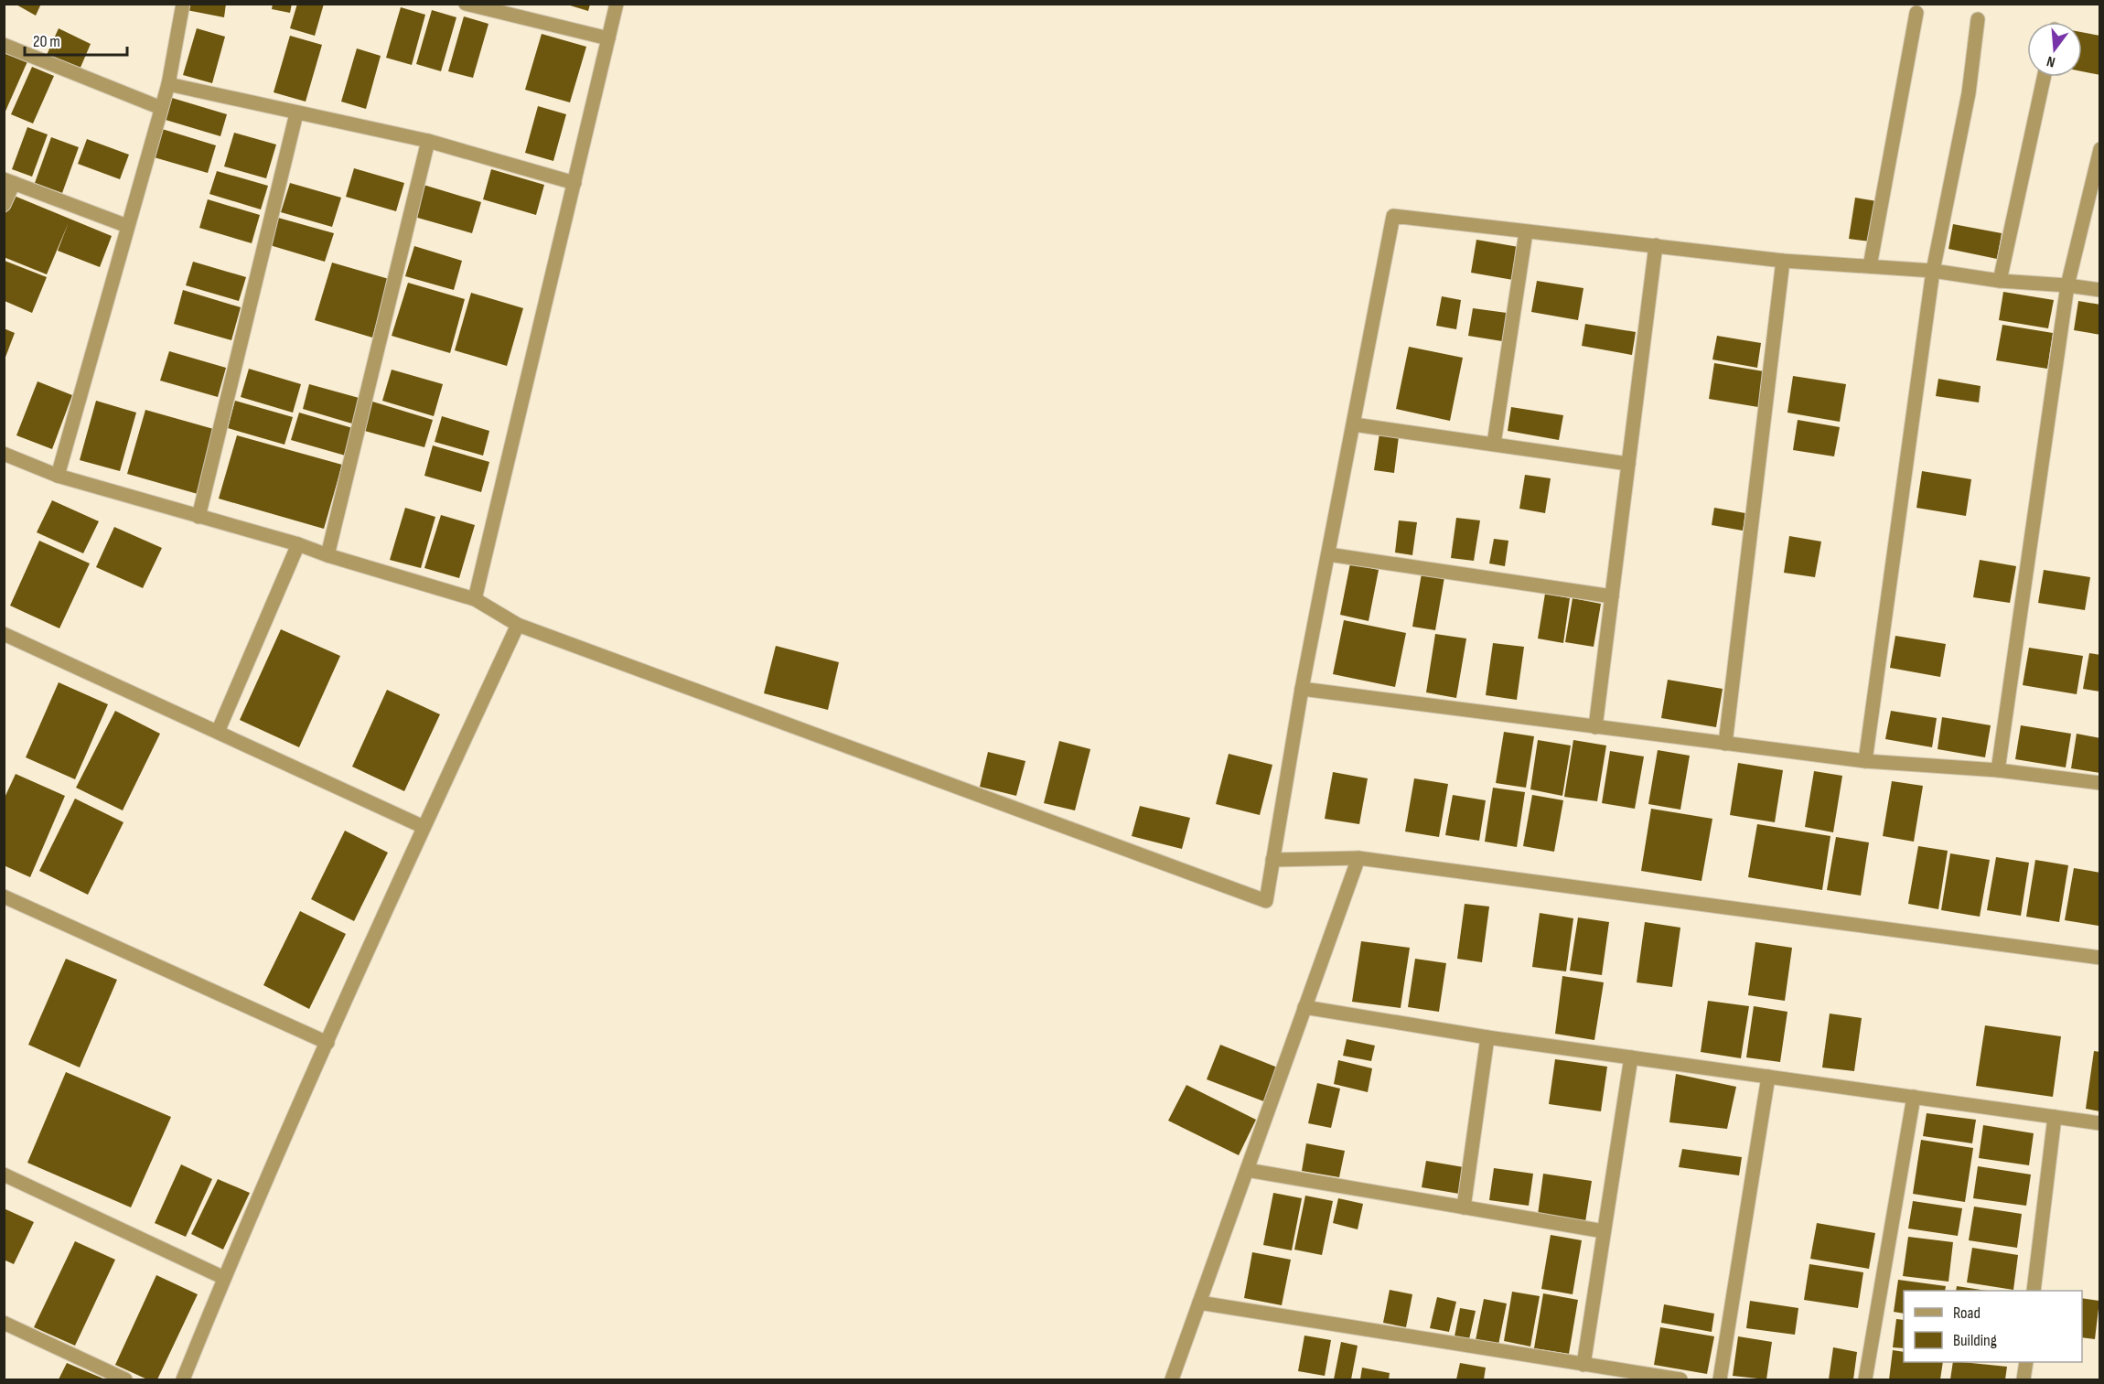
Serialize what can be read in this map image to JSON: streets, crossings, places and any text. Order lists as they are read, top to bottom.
{
  "legend": ["Road", "Building"],
  "scale_bar": "20 m",
  "north": "bottom"
}
